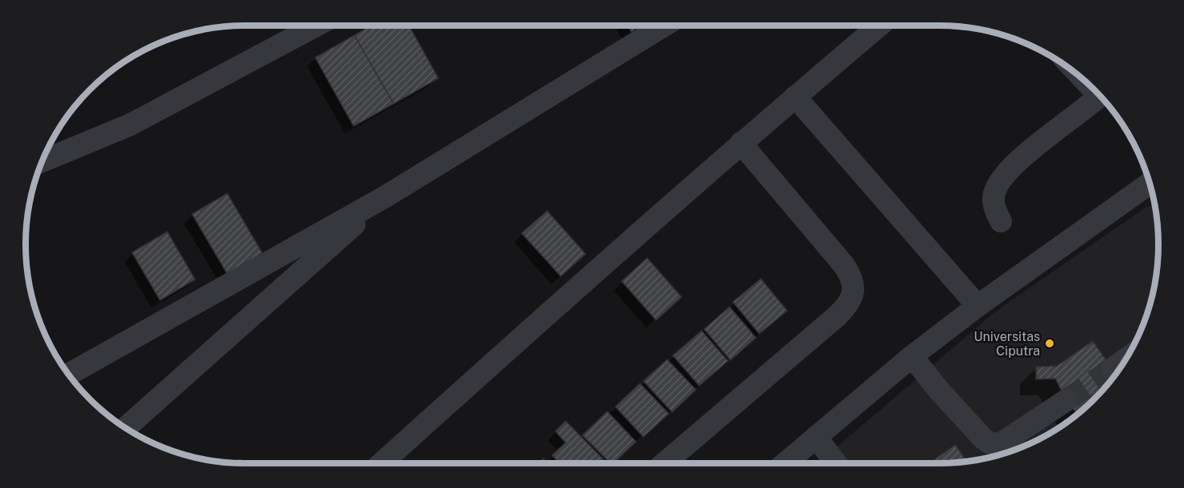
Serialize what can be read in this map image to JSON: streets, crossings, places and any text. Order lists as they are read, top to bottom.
{
  "places": ["Universitas Ciputra"]
}
